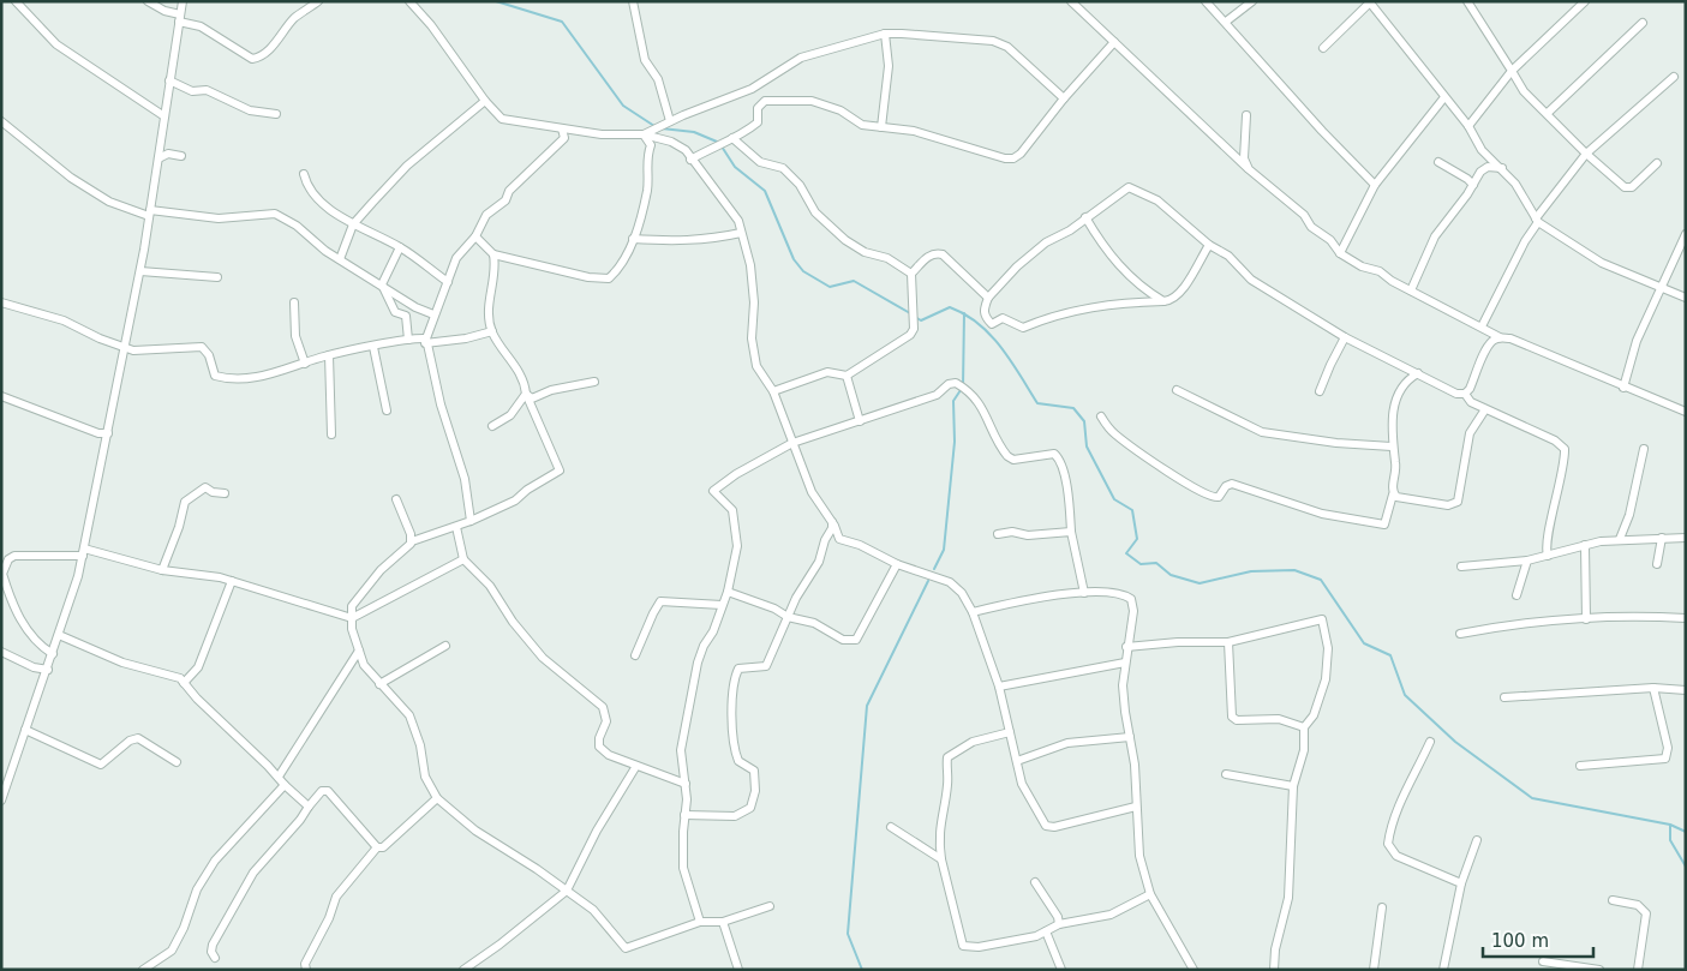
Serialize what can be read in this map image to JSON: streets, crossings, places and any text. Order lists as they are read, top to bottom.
{
  "scale_bar": "100 m"
}
